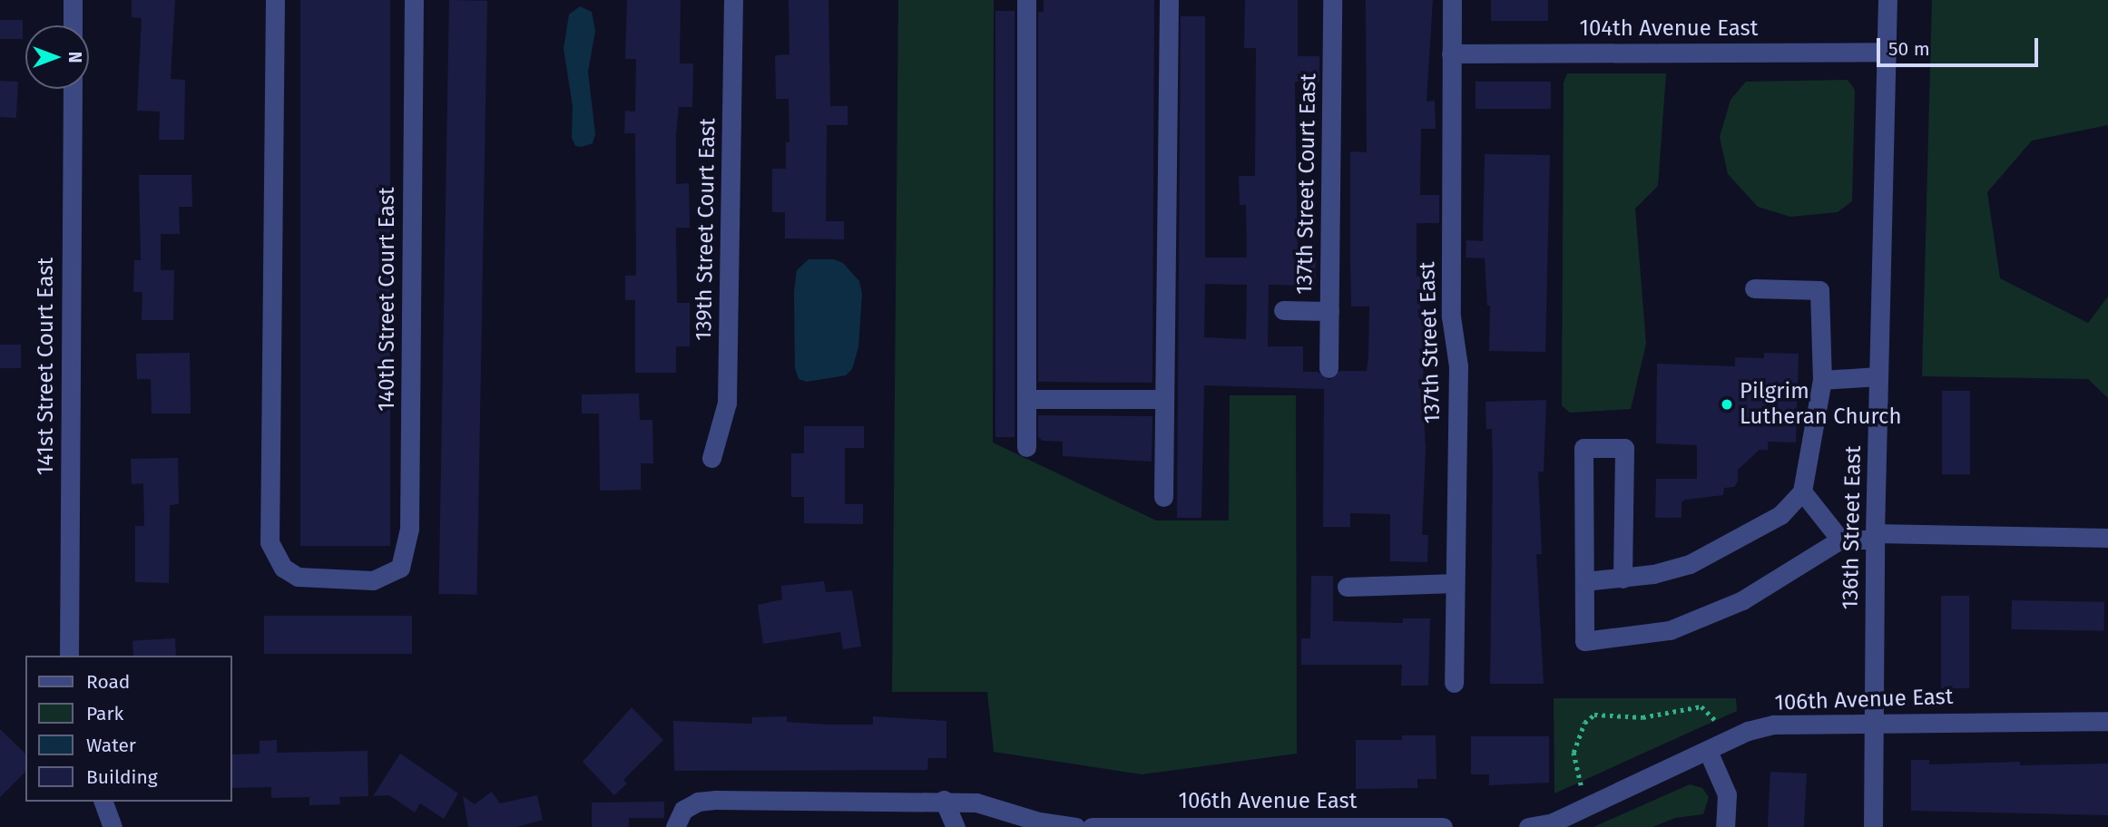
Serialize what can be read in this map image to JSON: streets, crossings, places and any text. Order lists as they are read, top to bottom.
{
  "streets": {
    "street": [
      "104th Avenue East",
      "137th Street Court East",
      "139th Street Court East",
      "140th Street Court East",
      "137th Street East",
      "141st Street Court East",
      "136th Street East",
      "106th Avenue East"
    ]
  },
  "crossings": [
    ["104th Avenue East", "137th Street East"],
    ["104th Avenue East", "136th Street East"],
    ["136th Street East", "106th Avenue East"]
  ],
  "places": ["Pilgrim Lutheran Church"],
  "legend": [
    "Road",
    "Park",
    "Water",
    "Building"
  ],
  "scale_bar": "50 m",
  "north": "right"
}
